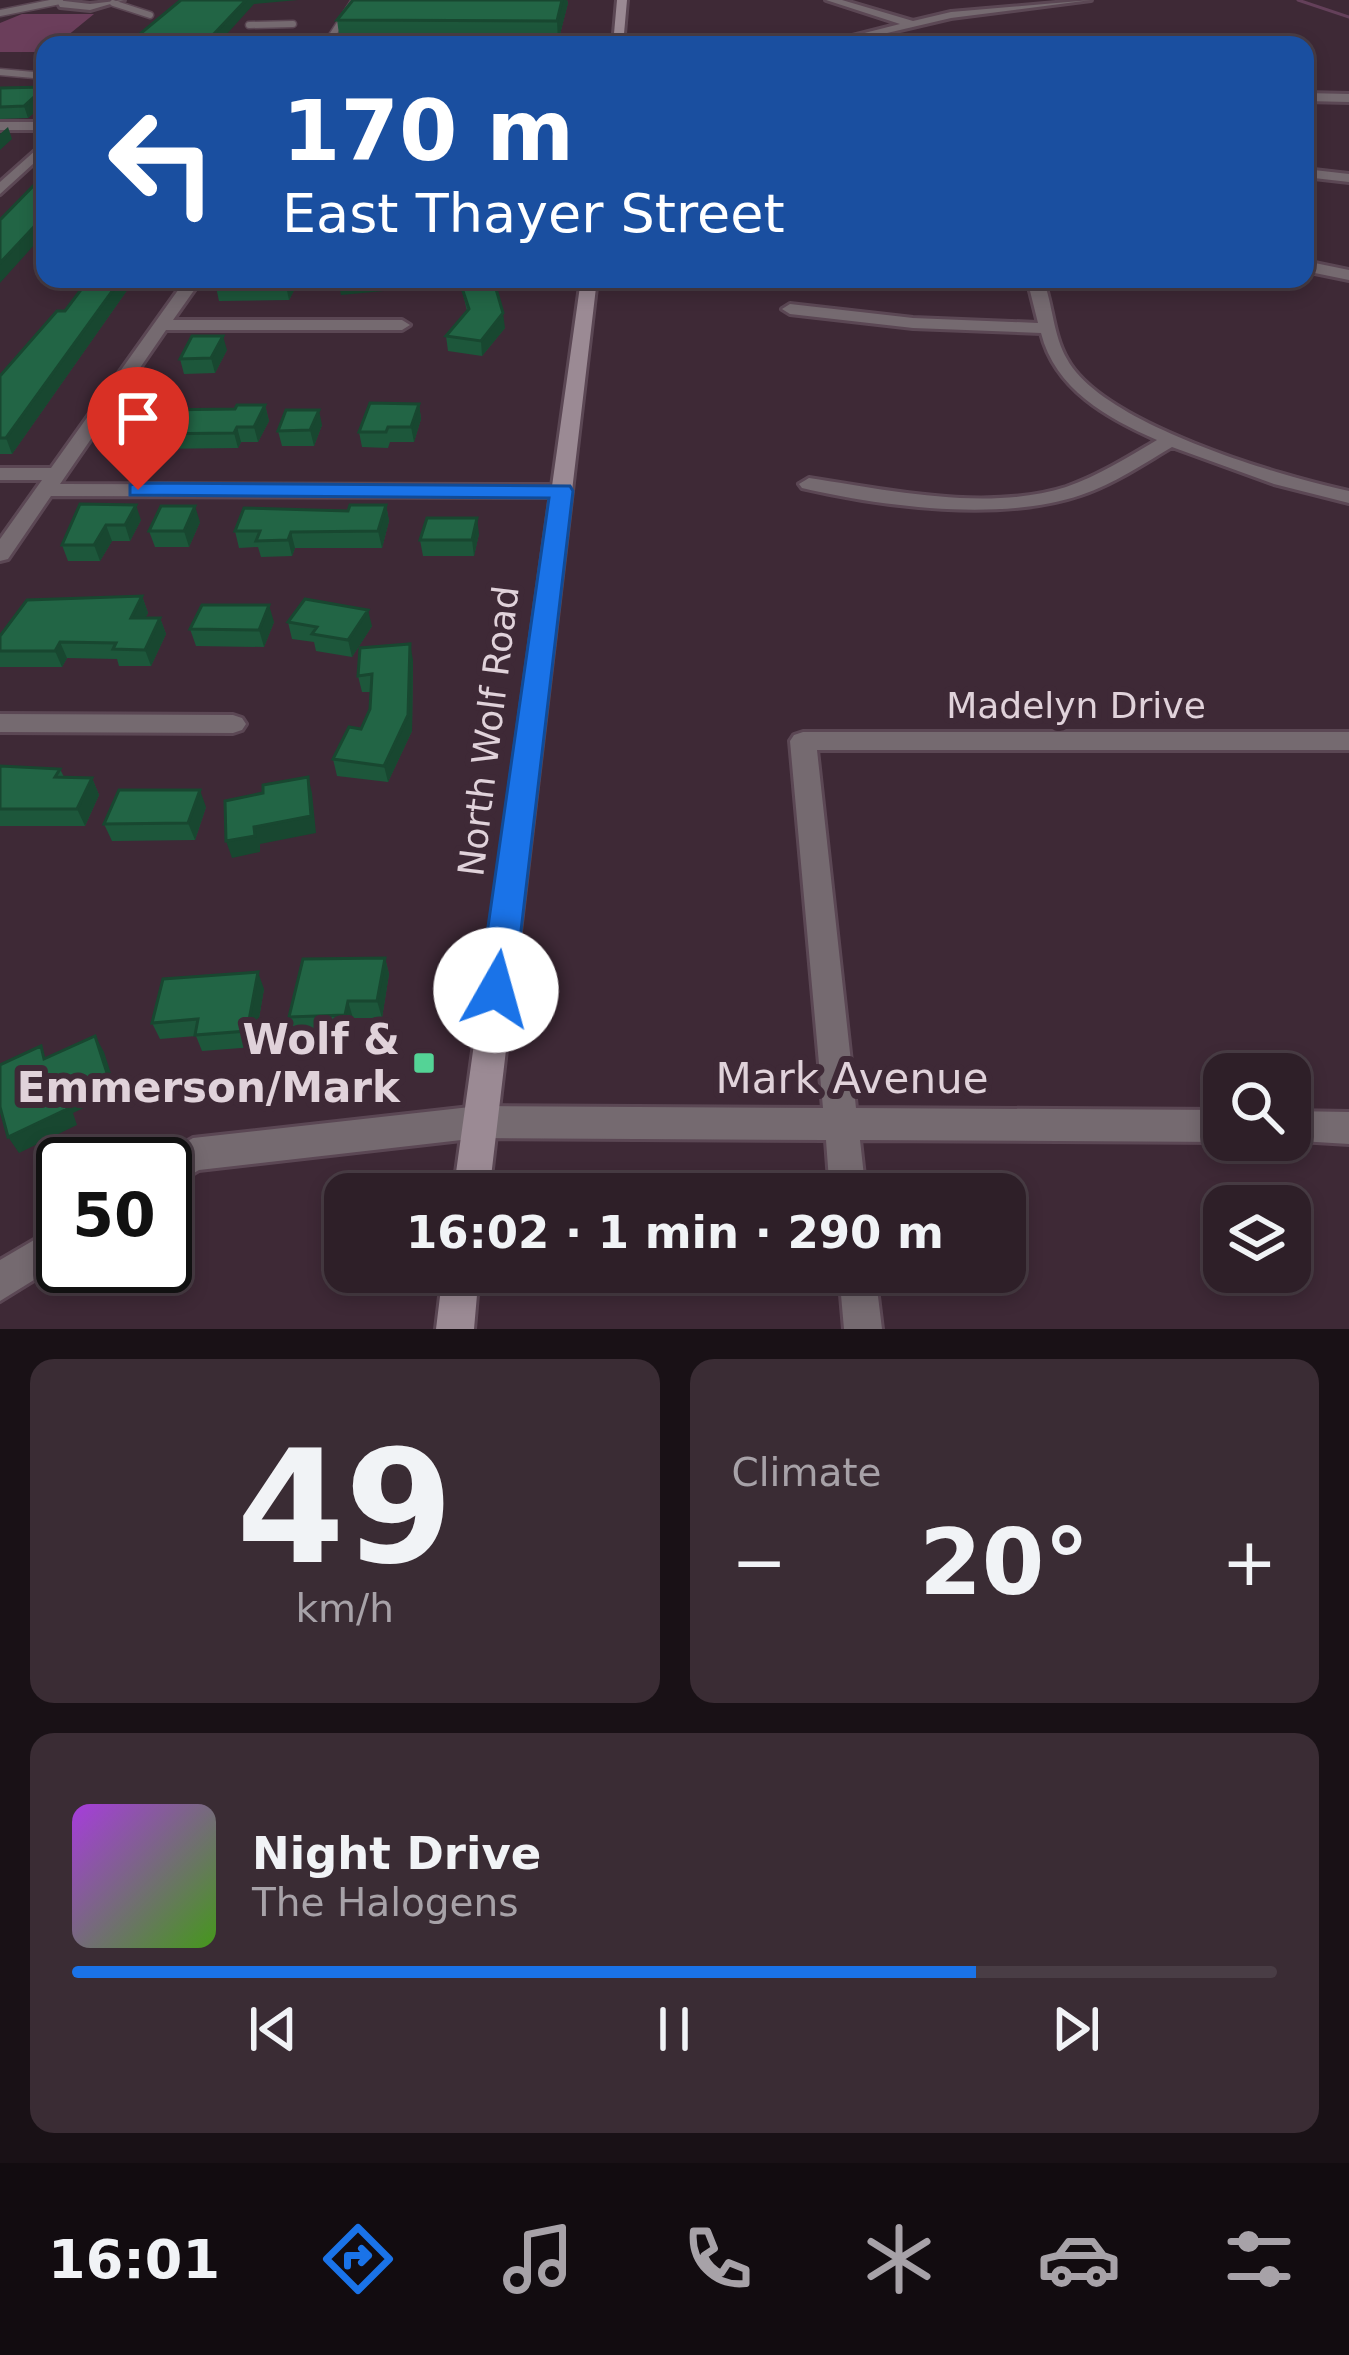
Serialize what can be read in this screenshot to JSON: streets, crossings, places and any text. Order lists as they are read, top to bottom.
{
  "streets": {
    "main road": ["North Wolf Road"],
    "street": ["Madelyn Drive", "Mark Avenue"]
  },
  "crossings": [
    ["Madelyn Drive", "Mark Avenue"],
    ["North Wolf Road", "Mark Avenue"]
  ],
  "places": {
    "transit": ["Wolf & Emmerson/Mark"]
  },
  "page": {
    "turn": ["170 m", "East Thayer Street"],
    "limit": "50",
    "trip": "16:02 · 1 min · 290 m",
    "tile": [
      ["49", "km/h"],
      "Climate"
    ],
    "heat": ["−", "20°", "+"],
    "song": ["Night Drive", "The Halogens"],
    "tabs": "16:01"
  }
}
